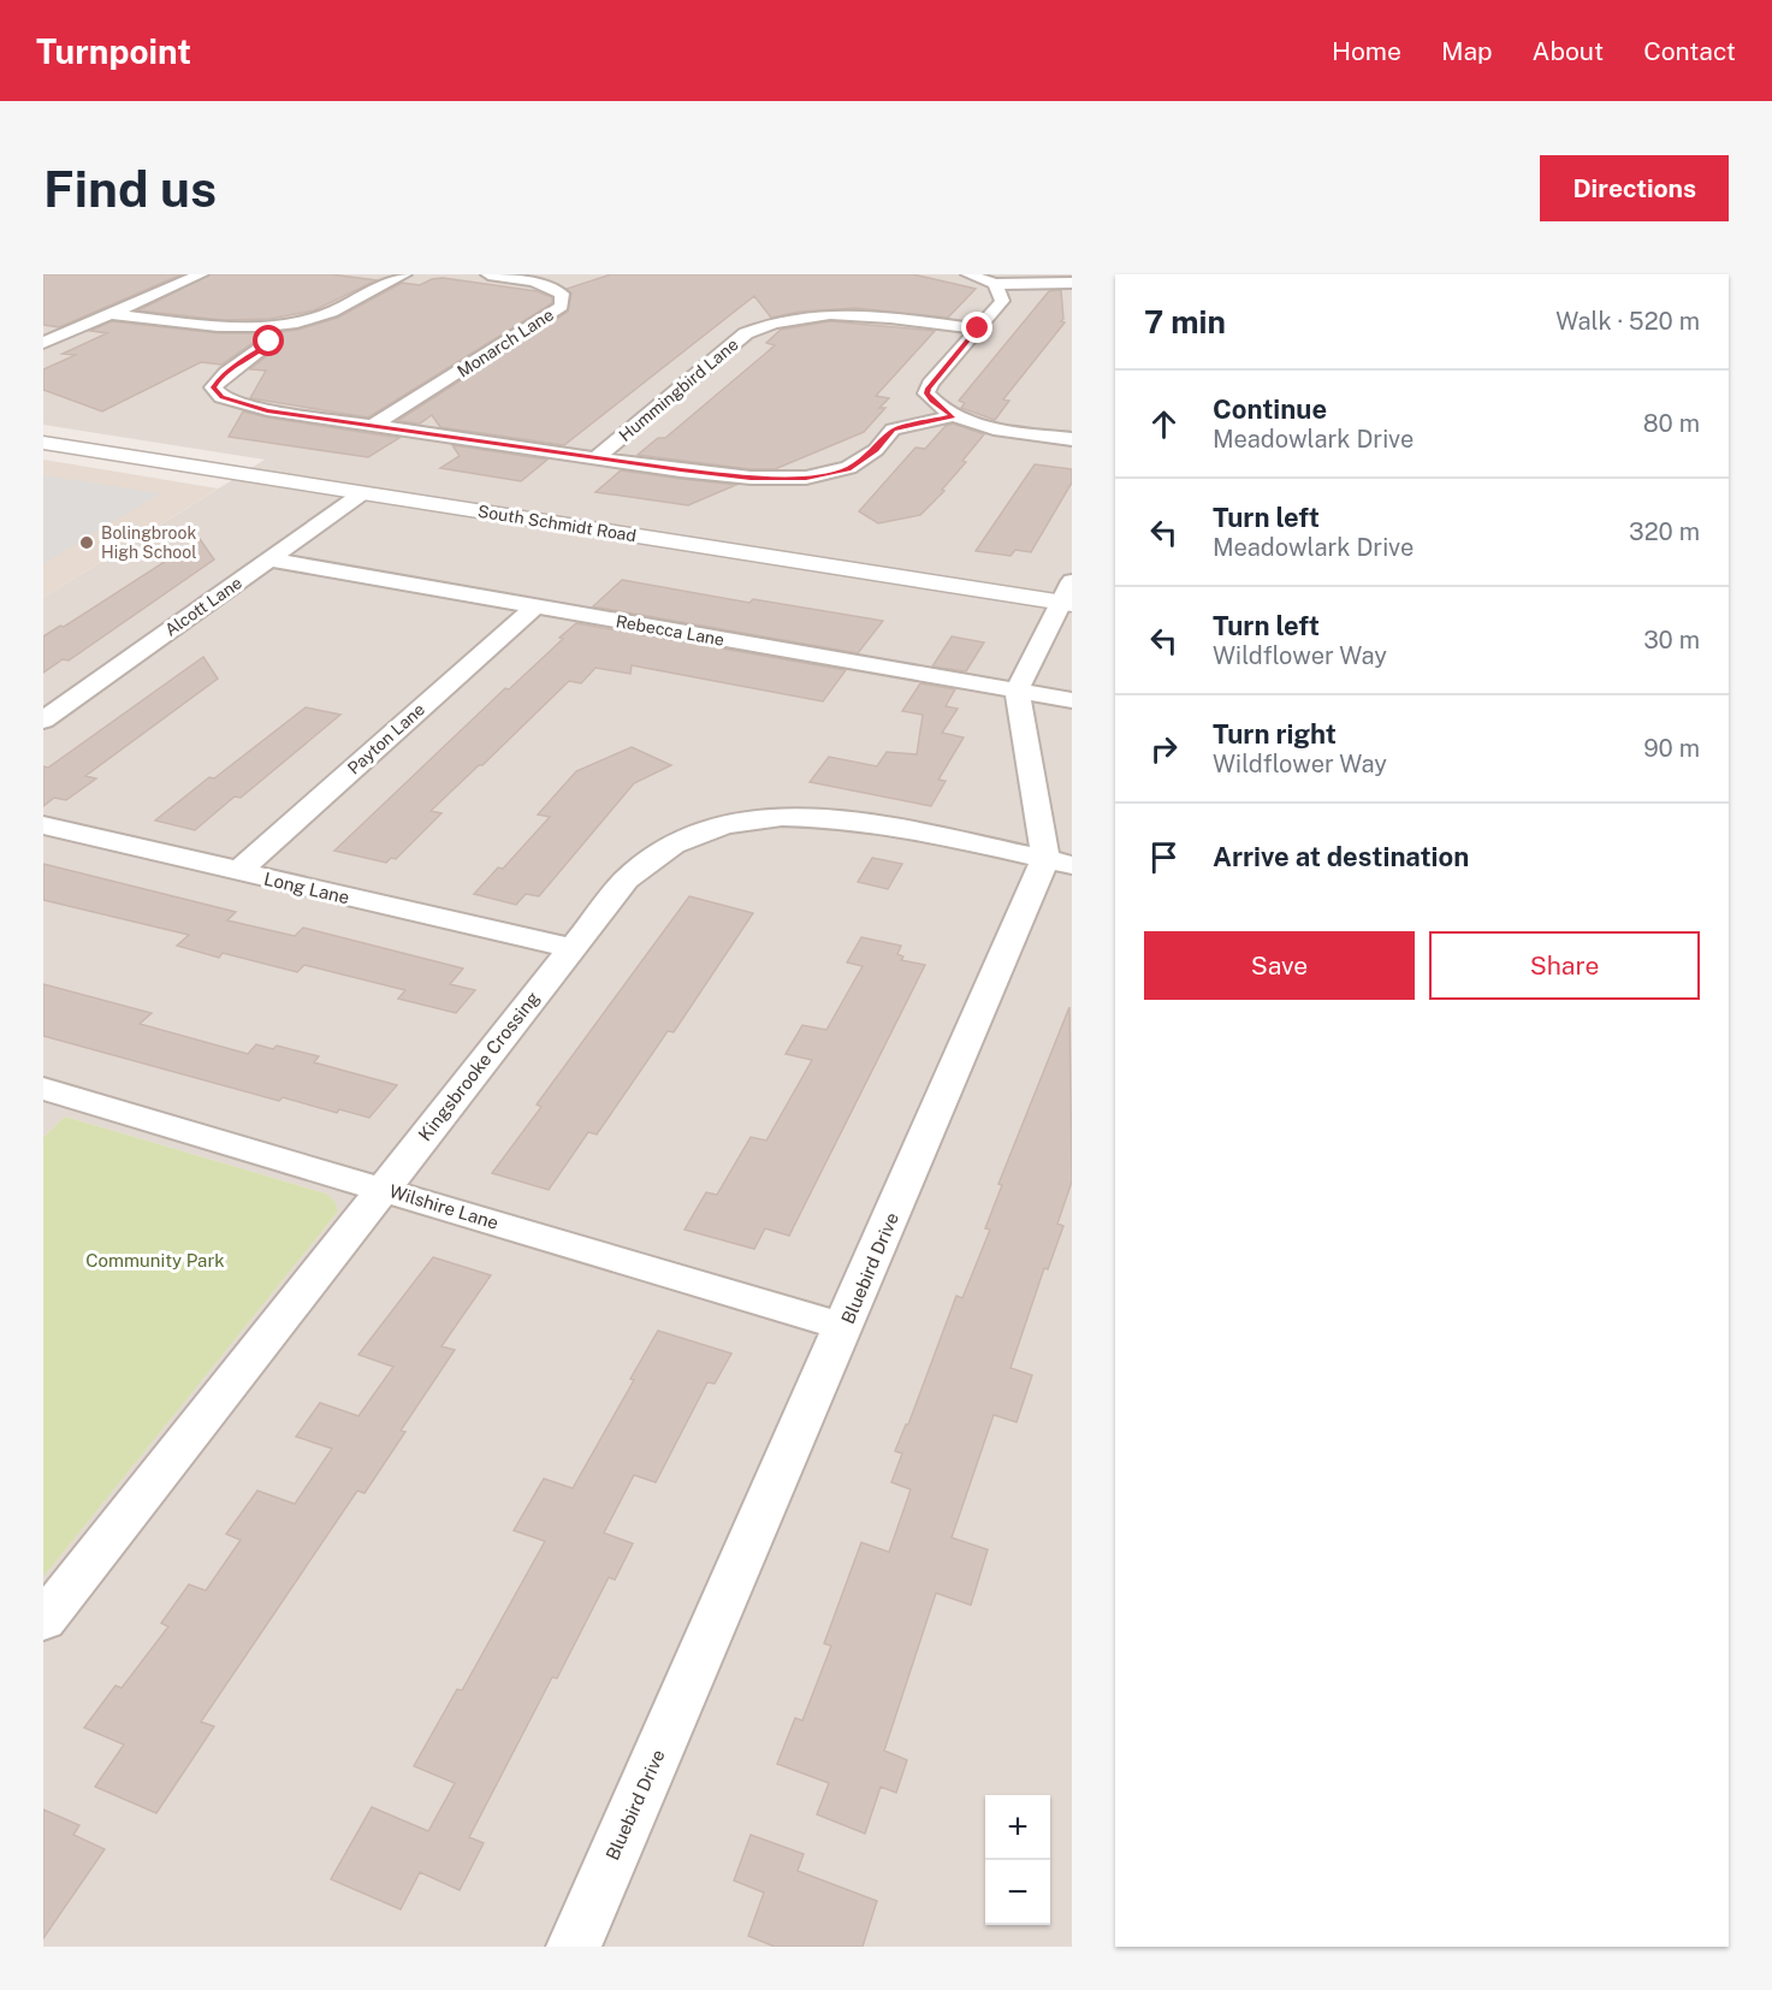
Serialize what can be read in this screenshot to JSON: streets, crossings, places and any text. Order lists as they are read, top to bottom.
{
  "streets": {
    "street": [
      "Monarch Lane",
      "Hummingbird Lane",
      "South Schmidt Road",
      "Alcott Lane",
      "Rebecca Lane",
      "Payton Lane",
      "Long Lane",
      "Kingsbrooke Crossing",
      "Wilshire Lane",
      "Bluebird Drive"
    ]
  },
  "crossings": [
    ["South Schmidt Road", "Alcott Lane"],
    ["Alcott Lane", "Rebecca Lane"],
    ["Rebecca Lane", "Payton Lane"],
    ["Payton Lane", "Long Lane"],
    ["Long Lane", "Kingsbrooke Crossing"],
    ["Kingsbrooke Crossing", "Wilshire Lane"],
    ["Kingsbrooke Crossing", "Bluebird Drive"],
    ["Wilshire Lane", "Bluebird Drive"]
  ],
  "parks": ["Community Park"],
  "places": ["Bolingbrook High School"],
  "page": {
    "header": "Turnpoint",
    "nav": [
      "Home",
      "Map",
      "About",
      "Contact"
    ],
    "buttons": [
      "Directions",
      ["Save", "Share"]
    ],
    "title": "Find us",
    "heading": ["7 min", "Walk · 520 m"],
    "list": [
      ["Continue", "Meadowlark Drive", "80 m"],
      ["Turn left", "Meadowlark Drive", "320 m"],
      ["Turn left", "Wildflower Way", "30 m"],
      ["Turn right", "Wildflower Way", "90 m"],
      "Arrive at destination"
    ],
    "map_buttons": ["+", "−"]
  }
}
